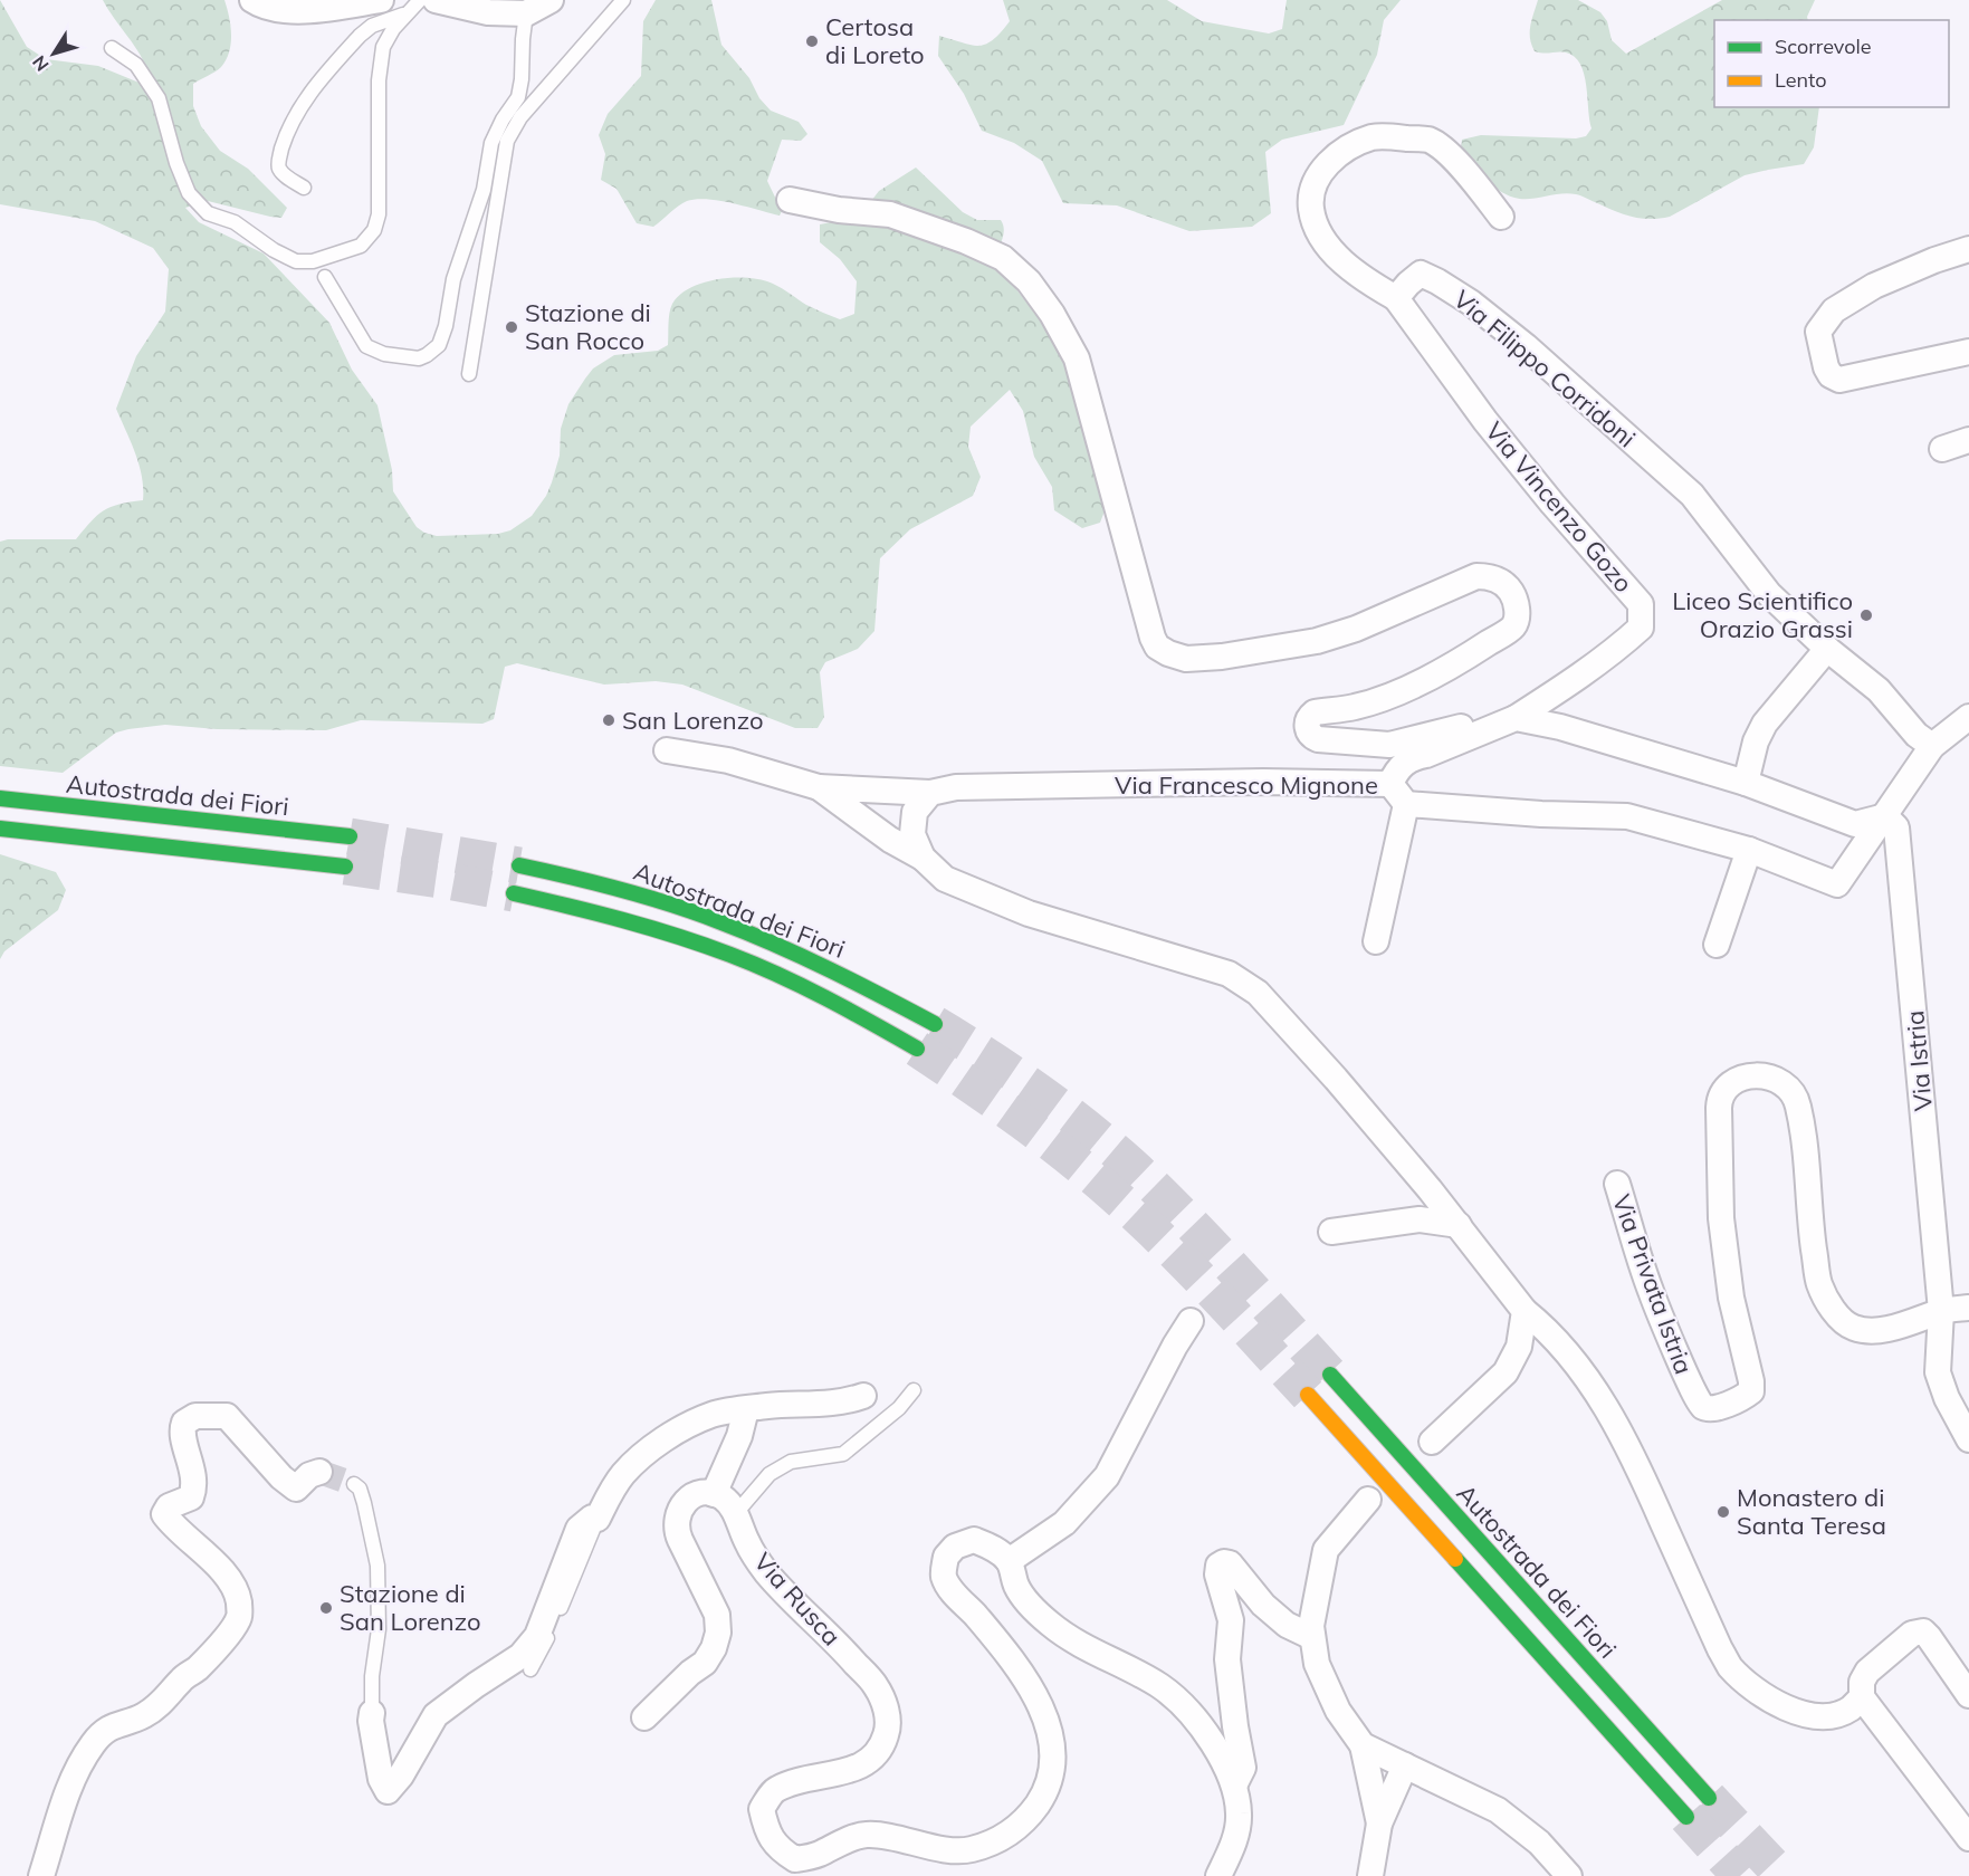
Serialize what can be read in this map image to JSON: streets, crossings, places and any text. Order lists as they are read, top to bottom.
{
  "streets": {
    "highway": ["Autostrada dei Fiori"],
    "street": [
      "Via Filippo Corridoni",
      "Via Vincenzo Gozo",
      "Via Francesco Mignone",
      "Via Istria",
      "Via Privata Istria",
      "Via Rusca"
    ]
  },
  "crossings": [
    ["Via Filippo Corridoni", "Via Vincenzo Gozo"],
    ["Via Vincenzo Gozo", "Via Francesco Mignone"],
    ["Via Istria", "Via Privata Istria"]
  ],
  "places": [
    "Certosa di Loreto",
    "Stazione di San Rocco",
    "Liceo Scientifico Orazio Grassi",
    "San Lorenzo",
    "Monastero di Santa Teresa",
    "Stazione di San Lorenzo"
  ],
  "legend": ["Scorrevole", "Lento"],
  "north": "bottom left"
}
